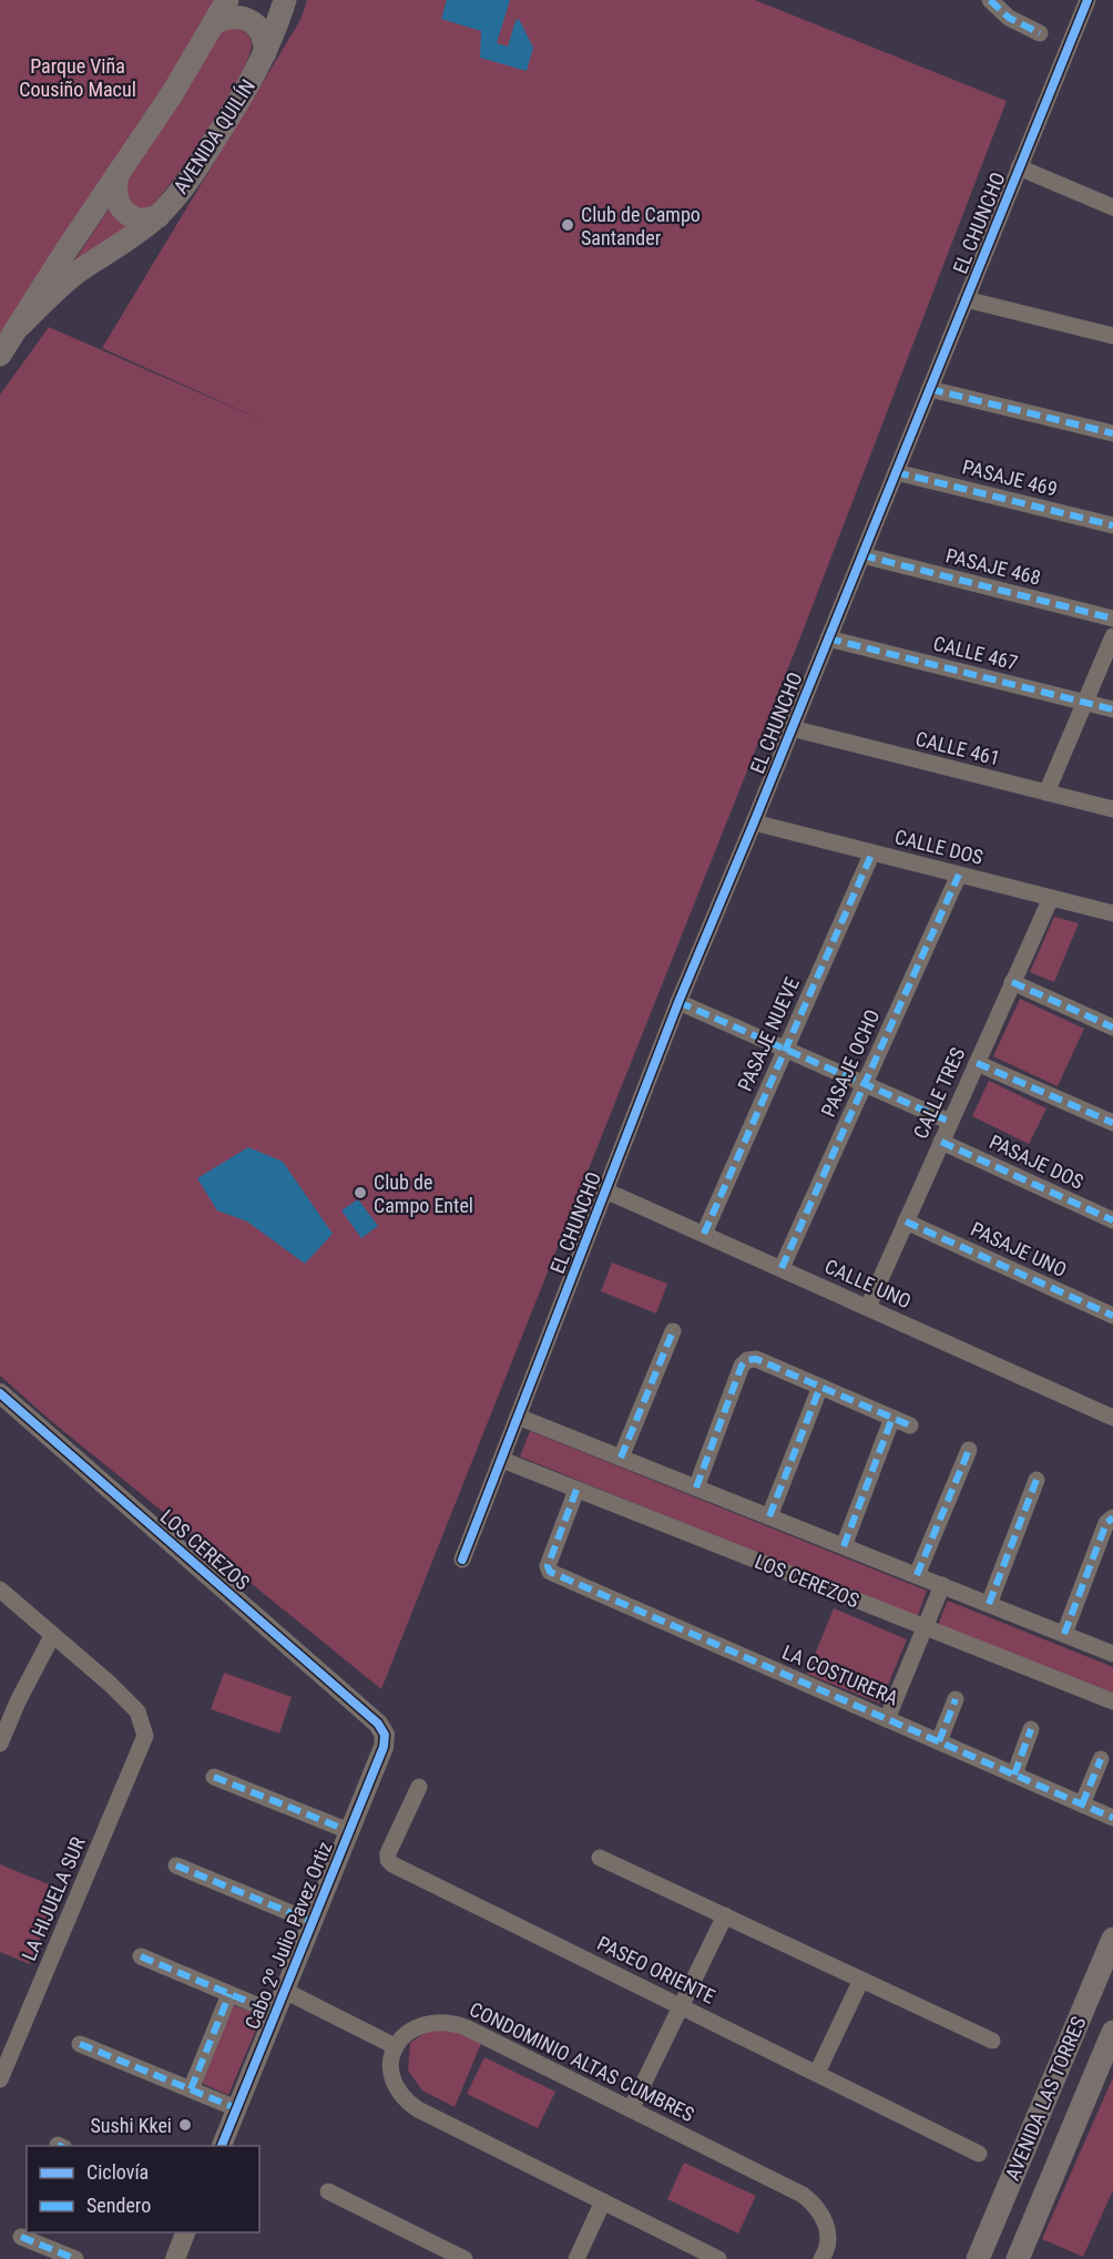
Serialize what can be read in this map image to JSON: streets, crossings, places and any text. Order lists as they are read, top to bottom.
{
  "streets": {
    "main road": ["AVENIDA QUILÍN", "AVENIDA LAS TORRES"],
    "street": [
      "EL CHUNCHO",
      "PASAJE 469",
      "PASAJE 468",
      "CALLE 467",
      "CALLE 461",
      "CALLE DOS",
      "PASAJE NUEVE",
      "PASAJE OCHO",
      "CALLE TRES",
      "PASAJE DOS",
      "PASAJE UNO",
      "CALLE UNO",
      "LOS CEREZOS",
      "LA COSTURERA",
      "LA HIJUELA SUR",
      "Cabo 2º Julio Pavez Ortiz",
      "PASEO ORIENTE",
      "CONDOMINIO ALTAS CUMBRES"
    ]
  },
  "crossings": [
    ["EL CHUNCHO", "PASAJE 469"],
    ["EL CHUNCHO", "PASAJE 468"],
    ["EL CHUNCHO", "CALLE 467"],
    ["EL CHUNCHO", "CALLE 461"],
    ["EL CHUNCHO", "CALLE DOS"],
    ["EL CHUNCHO", "CALLE UNO"],
    ["EL CHUNCHO", "LOS CEREZOS"],
    ["CALLE DOS", "PASAJE NUEVE"],
    ["CALLE DOS", "PASAJE OCHO"],
    ["CALLE DOS", "CALLE TRES"],
    ["PASAJE NUEVE", "CALLE UNO"],
    ["PASAJE OCHO", "CALLE UNO"],
    ["CALLE TRES", "PASAJE DOS"],
    ["CALLE TRES", "PASAJE UNO"],
    ["CALLE TRES", "CALLE UNO"],
    ["LOS CEREZOS", "LA COSTURERA"],
    ["LOS CEREZOS", "Cabo 2º Julio Pavez Ortiz"]
  ],
  "parks": ["Parque Viña Cousiño Macul"],
  "places": ["Club de Campo Santander", "Club de Campo Entel", "Sushi Kkei"],
  "legend": ["Ciclovía", "Sendero"]
}
